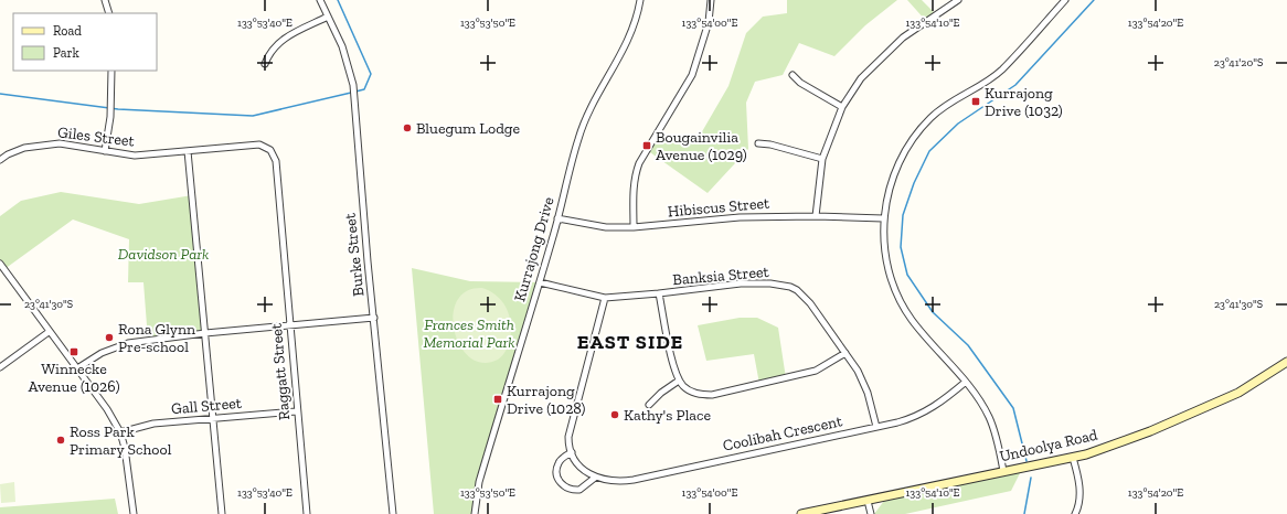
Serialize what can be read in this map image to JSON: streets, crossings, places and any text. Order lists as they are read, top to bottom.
{
  "streets": {
    "main road": ["Undoolya Road"],
    "street": [
      "Giles Street",
      "Hibiscus Street",
      "Kurrajong Drive",
      "Burke Street",
      "Banksia Street",
      "Raggatt Street",
      "Gall Street",
      "Coolibah Crescent"
    ]
  },
  "crossings": [
    ["Giles Street", "Raggatt Street"],
    ["Hibiscus Street", "Kurrajong Drive"],
    ["Kurrajong Drive", "Banksia Street"],
    ["Banksia Street", "Coolibah Crescent"],
    ["Raggatt Street", "Gall Street"]
  ],
  "districts": ["EAST SIDE"],
  "parks": ["Davidson Park", "Frances Smith Memorial Park"],
  "places": {
    "transit": [
      "Kurrajong Drive (1032)",
      "Bougainvilia Avenue (1029)",
      "Winnecke Avenue (1026)",
      "Kurrajong Drive (1028)"
    ],
    "other": [
      "Bluegum Lodge",
      "Rona Glynn Pre-school",
      "Kathy's Place",
      "Ross Park Primary School"
    ]
  },
  "legend": ["Road", "Park"],
  "coordinates": [
    "133°53'40\"E",
    "133°53'50\"E",
    "133°54'00\"E",
    "133°54'10\"E",
    "133°54'20\"E",
    "23°41'20\"S",
    "23°41'30\"S"
  ]
}
